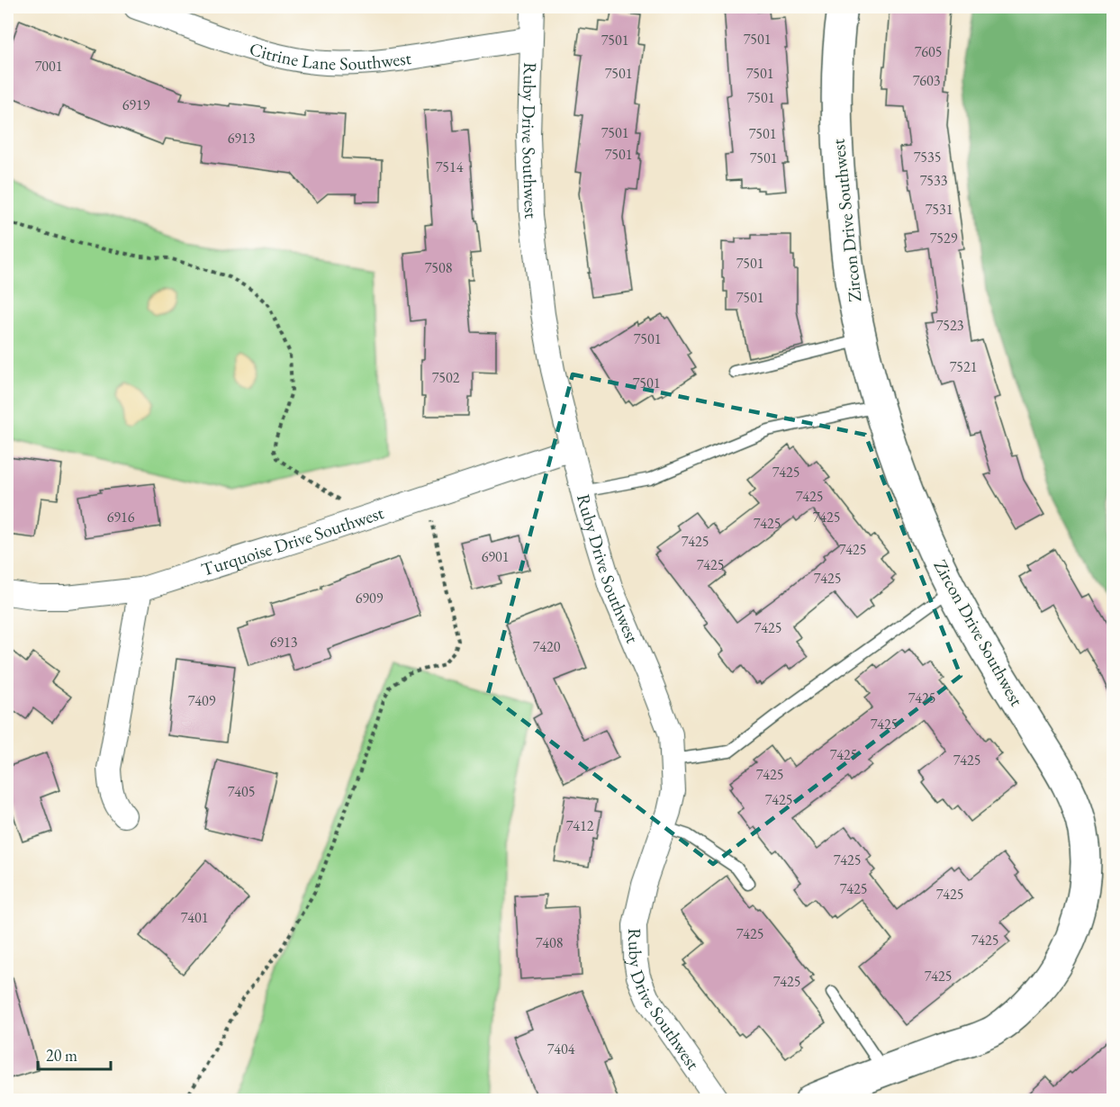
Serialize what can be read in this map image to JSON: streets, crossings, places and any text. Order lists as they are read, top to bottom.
{
  "streets": {
    "street": [
      "Citrine Lane Southwest",
      "Ruby Drive Southwest",
      "Zircon Drive Southwest",
      "Turquoise Drive Southwest"
    ]
  },
  "crossings": [
    ["Citrine Lane Southwest", "Ruby Drive Southwest"],
    ["Ruby Drive Southwest", "Turquoise Drive Southwest"]
  ],
  "house_numbers": [
    "7501",
    "7501",
    "7605",
    "7001",
    "7501",
    "7501",
    "7603",
    "7501",
    "6919",
    "7501",
    "7501",
    "6913",
    "7501",
    "7535",
    "7501",
    "7514",
    "7533",
    "7531",
    "7529",
    "7501",
    "7508",
    "7501",
    "7523",
    "7501",
    "7521",
    "7502",
    "7501",
    "7425",
    "7425",
    "6916",
    "7425",
    "7425",
    "7425",
    "7425",
    "6901",
    "7425",
    "7425",
    "6909",
    "7425",
    "6913",
    "7420",
    "7425",
    "7409",
    "7425",
    "7425",
    "7425",
    "7425",
    "7405",
    "7425",
    "7412",
    "7425",
    "7425",
    "7425",
    "7401",
    "7425",
    "7425",
    "7408",
    "7425",
    "7425",
    "7404"
  ],
  "scale_bar": "20 m"
}
